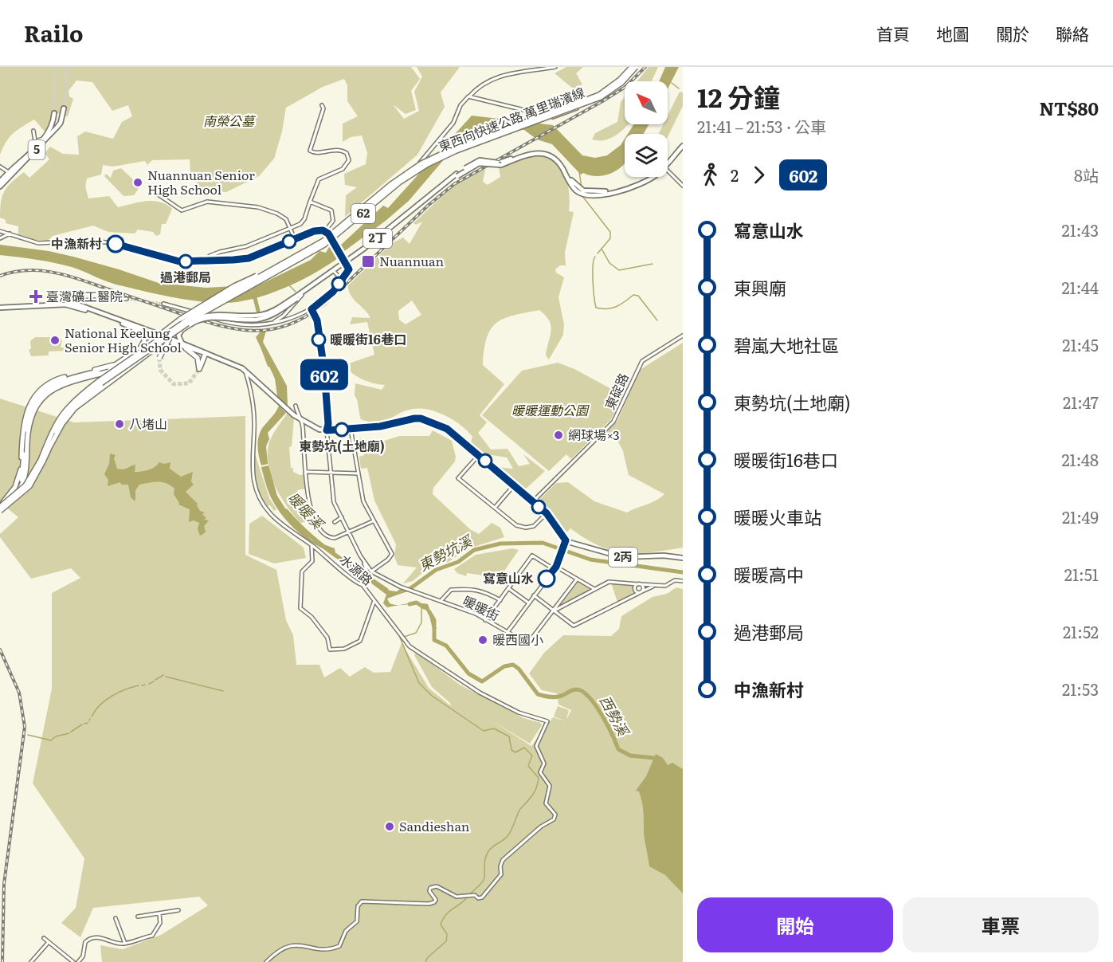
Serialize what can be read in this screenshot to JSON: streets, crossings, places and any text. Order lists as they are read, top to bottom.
{
  "streets": {
    "highway": ["東西向快速公路 萬里瑞濱線", "62"],
    "main road": ["5", "2丁", "2丙"],
    "street": ["東碇路", "水源路", "暖暖街"]
  },
  "crossings": [
    ["東西向快速公路 萬里瑞濱線", "2丁"],
    ["2丙", "暖暖街"]
  ],
  "water": ["暖暖溪", "東勢坑溪", "西勢溪"],
  "parks": ["南榮公墓", "暖暖運動公園"],
  "places": {
    "other": [
      "Nuannuan Senior High School",
      "中漁新村",
      "過港郵局",
      "暖暖街16巷口",
      "National Keelung Senior High School",
      "八堵山",
      "東勢坑(土地廟)",
      "網球場×3",
      "寫意山水",
      "暖西國小",
      "Sandieshan"
    ],
    "transit": ["Nuannuan"],
    "health": ["臺灣礦工醫院"]
  },
  "lines": ["bus line 602"],
  "north": "top left",
  "page": {
    "header": "Railo",
    "nav": [
      "首頁",
      "地圖",
      "關於",
      "聯絡"
    ],
    "on_map": "602",
    "heading": ["12 分鐘", "21:41 – 21:53 · 公車", "NT$80"],
    "legs": ["2", "602", "8站"],
    "list": [
      {
        "name": "寫意山水",
        "value": "21:43"
      },
      {
        "name": "東興廟",
        "value": "21:44"
      },
      {
        "name": "碧嵐大地社區",
        "value": "21:45"
      },
      {
        "name": "東勢坑(土地廟)",
        "value": "21:47"
      },
      {
        "name": "暖暖街16巷口",
        "value": "21:48"
      },
      {
        "name": "暖暖火車站",
        "value": "21:49"
      },
      {
        "name": "暖暖高中",
        "value": "21:51"
      },
      {
        "name": "過港郵局",
        "value": "21:52"
      },
      {
        "name": "中漁新村",
        "value": "21:53"
      }
    ],
    "buttons": ["開始", "車票"]
  }
}
